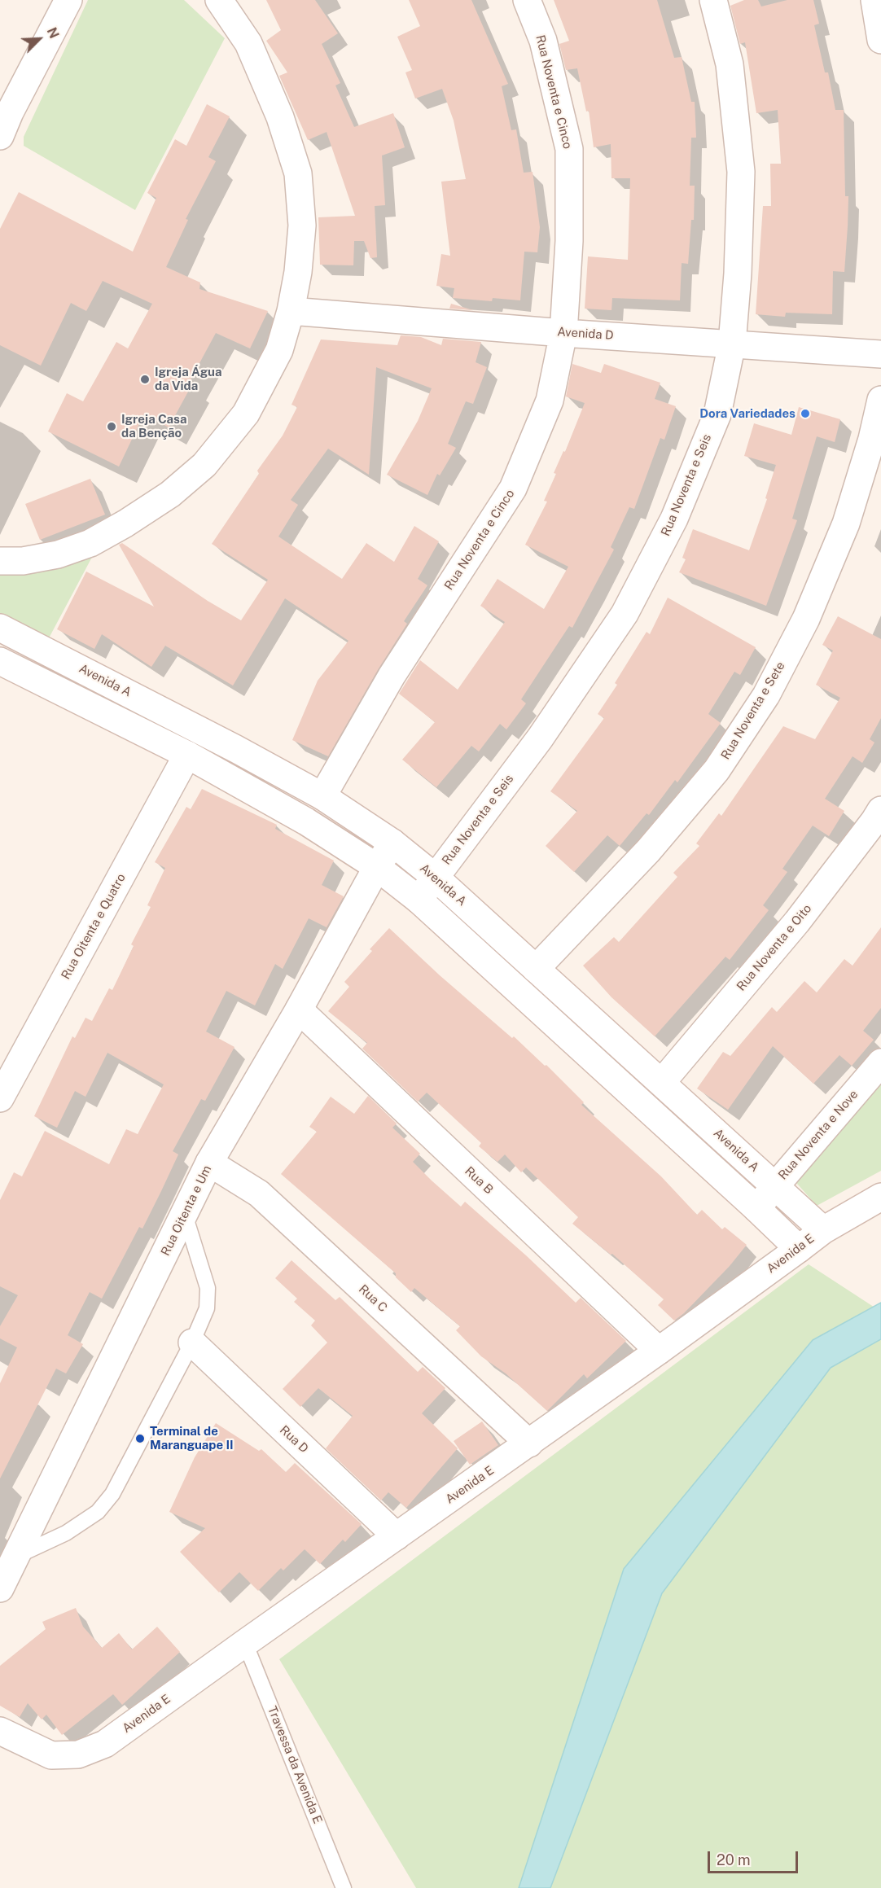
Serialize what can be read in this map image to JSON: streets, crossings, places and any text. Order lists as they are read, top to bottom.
{
  "streets": {
    "street": [
      "Rua Noventa e Cinco",
      "Avenida D",
      "Rua Noventa e Seis",
      "Avenida A",
      "Rua Noventa e Sete",
      "Rua Oitenta e Quatro",
      "Rua Noventa e Oito",
      "Rua Noventa e Nove",
      "Rua B",
      "Rua Oitenta e Um",
      "Avenida E",
      "Rua C",
      "Rua D"
    ],
    "lane": ["Travessa da Avenida E"]
  },
  "crossings": [
    ["Rua Noventa e Cinco", "Avenida D"],
    ["Rua Noventa e Cinco", "Avenida A"],
    ["Avenida D", "Rua Noventa e Seis"],
    ["Rua Noventa e Seis", "Avenida A"],
    ["Avenida A", "Rua Noventa e Sete"],
    ["Avenida A", "Rua Noventa e Oito"],
    ["Avenida A", "Rua Noventa e Nove"],
    ["Avenida A", "Rua Oitenta e Um"],
    ["Avenida A", "Avenida E"],
    ["Rua B", "Rua Oitenta e Um"],
    ["Rua B", "Avenida E"],
    ["Rua Oitenta e Um", "Rua C"],
    ["Avenida E", "Rua C"],
    ["Avenida E", "Rua D"],
    ["Avenida E", "Travessa da Avenida E"]
  ],
  "places": [
    "Igreja Água da Vida",
    "Dora Variedades",
    "Igreja Casa da Benção",
    "Terminal de Maranguape II"
  ],
  "scale_bar": "20 m",
  "north": "top right"
}
